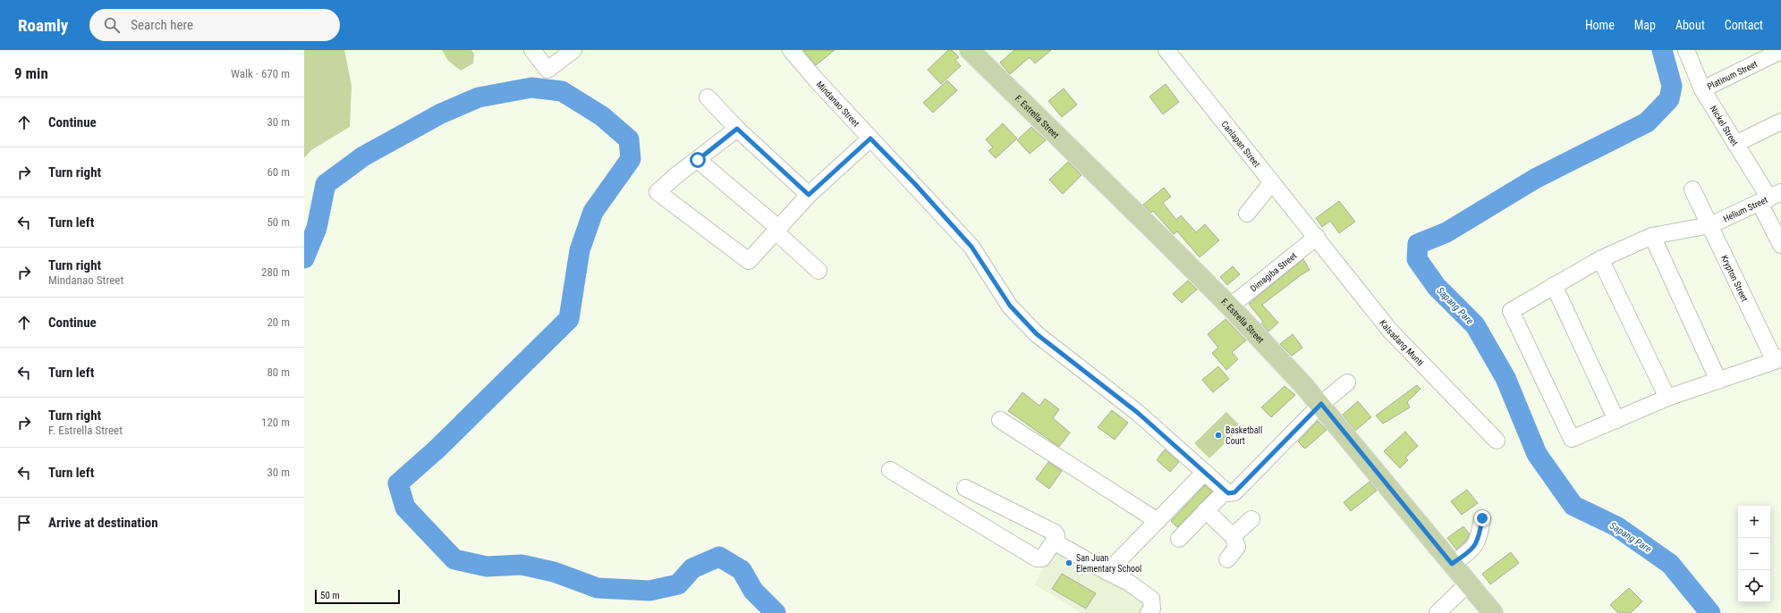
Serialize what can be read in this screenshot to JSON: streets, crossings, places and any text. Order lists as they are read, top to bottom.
{
  "streets": {
    "main road": ["F. Estrella Street"],
    "street": [
      "Platinum Street",
      "Mindanao Street",
      "Nickel Street",
      "Canlapan Street",
      "Helium Street",
      "Dimagiba Street",
      "Krypton Street",
      "Kalsadang Munti"
    ]
  },
  "crossings": [
    ["Platinum Street", "Nickel Street"],
    ["F. Estrella Street", "Dimagiba Street"],
    ["Nickel Street", "Helium Street"],
    ["Canlapan Street", "Dimagiba Street"],
    ["Canlapan Street", "Kalsadang Munti"],
    ["Helium Street", "Krypton Street"],
    ["Dimagiba Street", "Kalsadang Munti"]
  ],
  "water": ["Sapang Pare"],
  "places": ["Basketball Court", "San Juan Elementary School"],
  "scale_bar": "50 m",
  "page": {
    "header": "Roamly",
    "search": "Search here",
    "nav": [
      "Home",
      "Map",
      "About",
      "Contact"
    ],
    "heading": ["9 min", "Walk · 670 m"],
    "list": [
      ["Continue", "30 m"],
      ["Turn right", "60 m"],
      ["Turn left", "50 m"],
      ["Turn right", "Mindanao Street", "280 m"],
      ["Continue", "20 m"],
      ["Turn left", "80 m"],
      ["Turn right", "F. Estrella Street", "120 m"],
      ["Turn left", "30 m"],
      "Arrive at destination"
    ],
    "map_buttons": ["+", "−"],
    "scale": "50 m"
  }
}
